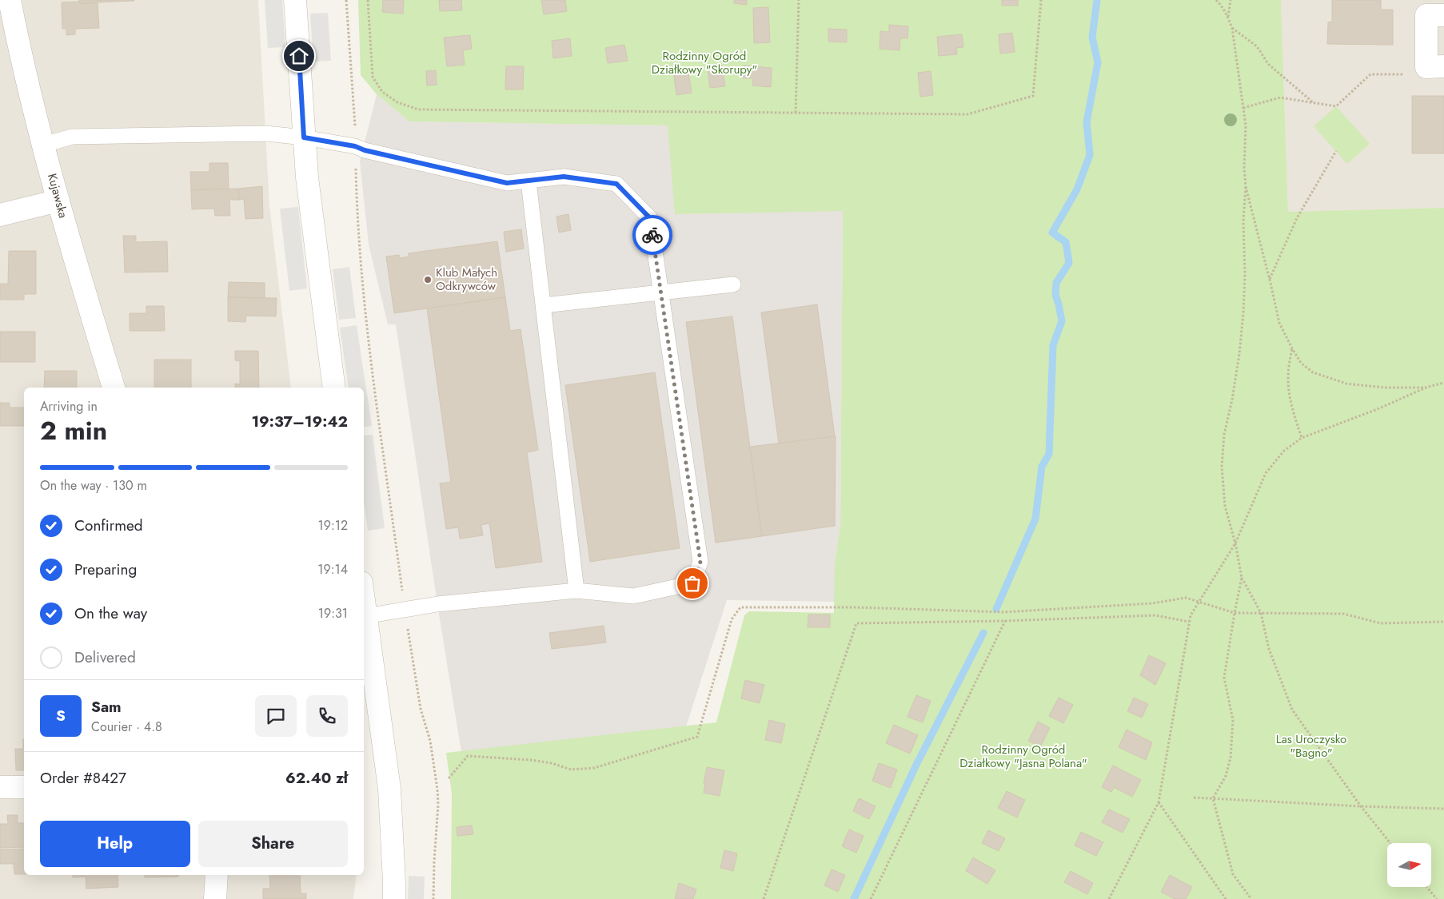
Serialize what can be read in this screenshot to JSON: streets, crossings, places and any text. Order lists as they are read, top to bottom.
{
  "streets": {
    "street": ["Kujawska"]
  },
  "parks": ["Rodzinny Ogród Działkowy \"Skorupy\"", "Las Uroczysko \"Bagno\"", "Rodzinny Ogród Działkowy \"Jasna Polana\""],
  "places": ["Klub Małych Odkrywców"],
  "north": "right",
  "page": {
    "heading": ["2 min", "Arriving in", "19:37–19:42"],
    "panel": [
      "Sam",
      "Courier · 4.8",
      "Order #8427",
      "62.40 zł"
    ],
    "bar": "On the way · 130 m",
    "list": [
      ["Confirmed", "19:12"],
      ["Preparing", "19:14"],
      ["On the way", "19:31"],
      "Delivered"
    ],
    "round": "S",
    "buttons": ["Help", "Share"]
  }
}
